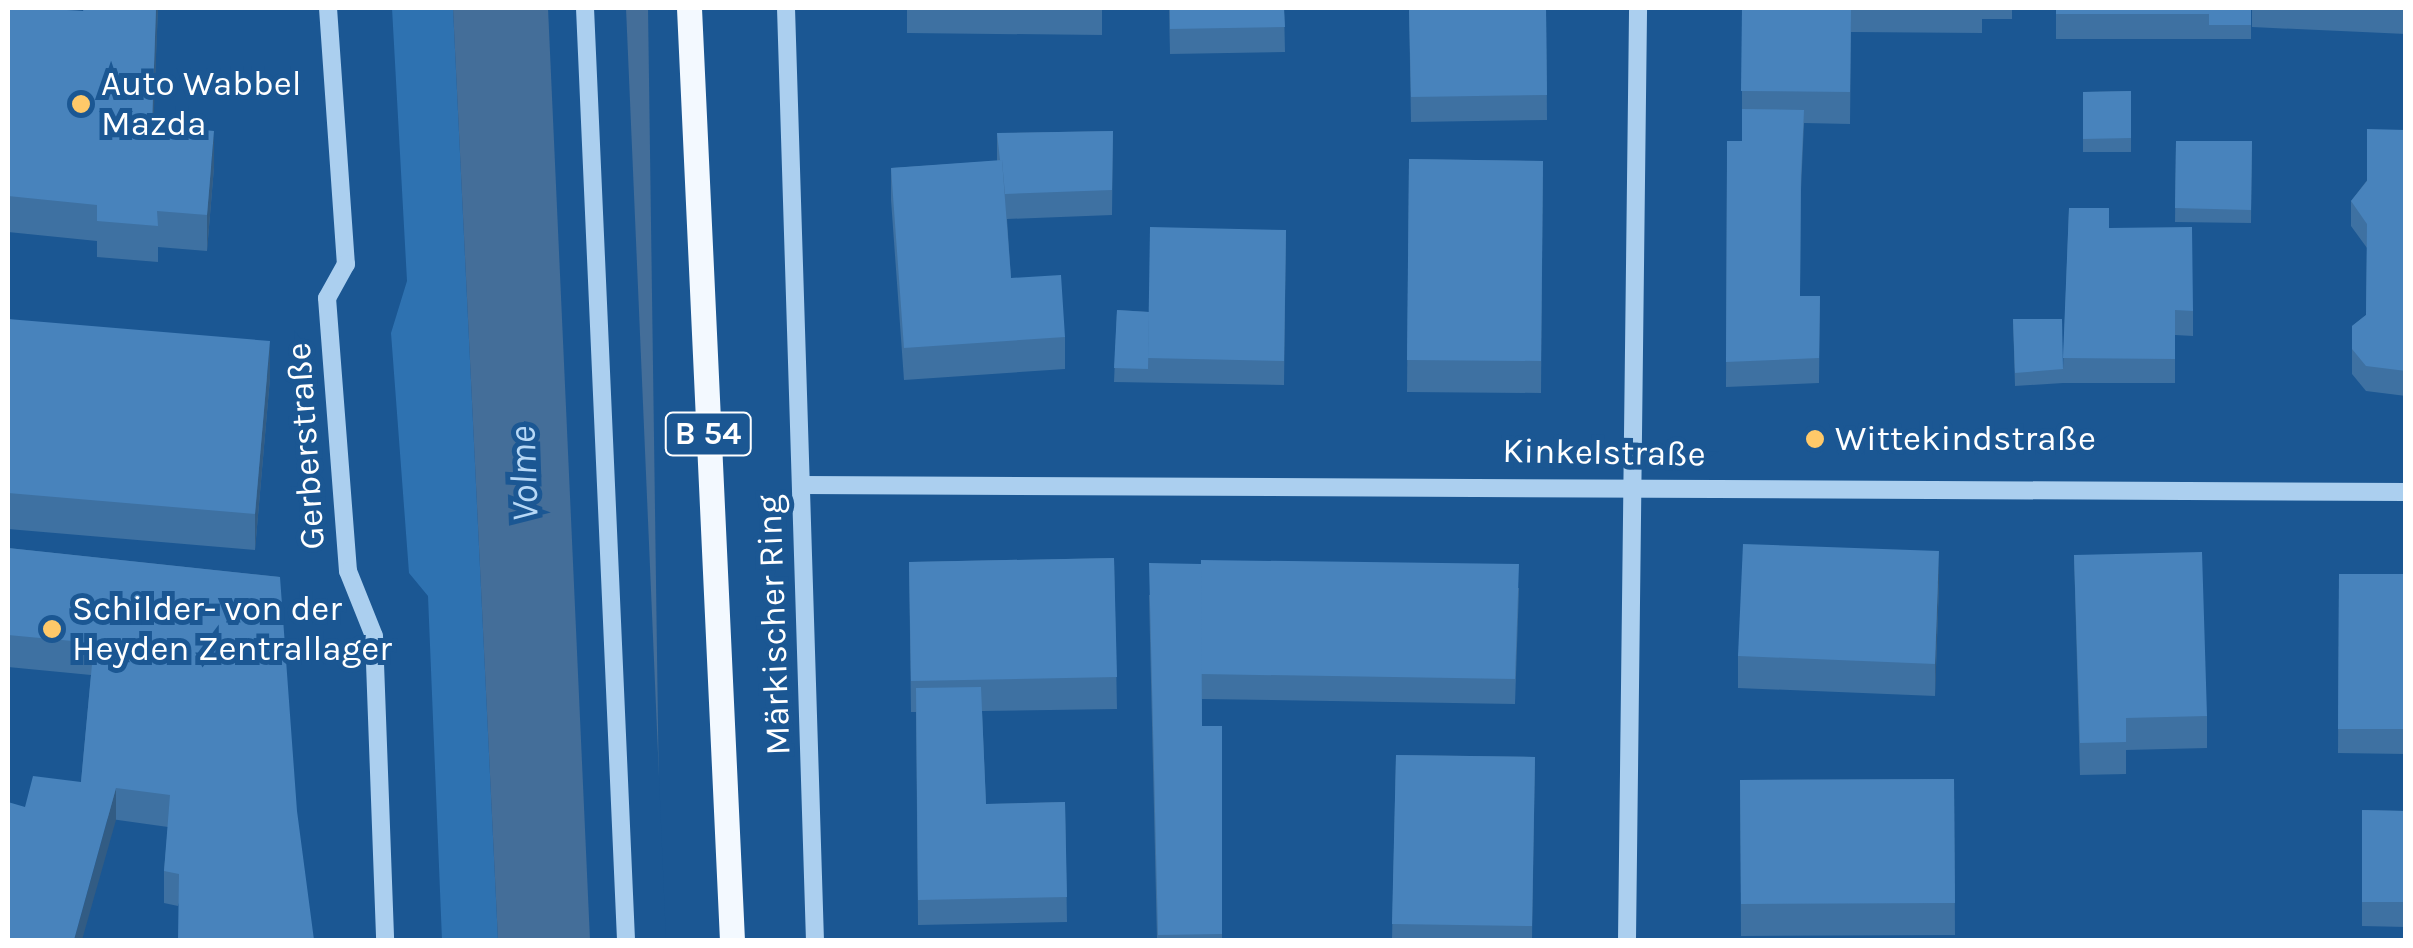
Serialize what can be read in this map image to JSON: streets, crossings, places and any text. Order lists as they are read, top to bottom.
{
  "streets": {
    "main road": ["B 54"],
    "street": ["Gerberstraße", "Kinkelstraße", "Märkischer Ring"]
  },
  "crossings": [
    ["Kinkelstraße", "Märkischer Ring"]
  ],
  "water": ["Volme"],
  "places": ["Auto Wabbel Mazda", "Wittekindstraße", "Schilder- von der Heyden Zentrallager"]
}
